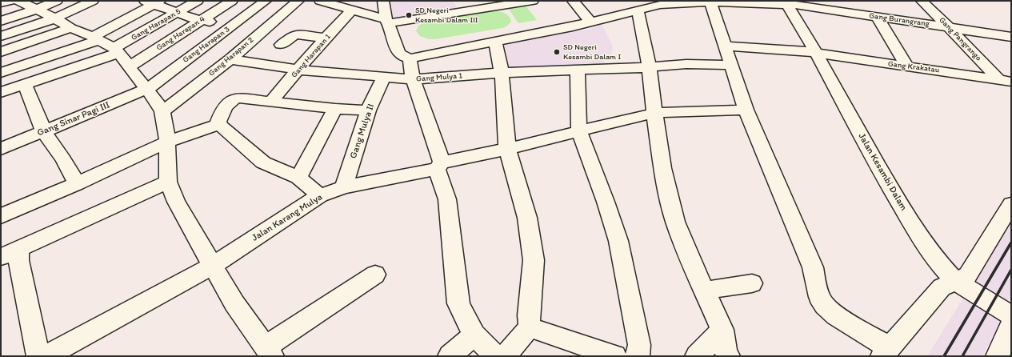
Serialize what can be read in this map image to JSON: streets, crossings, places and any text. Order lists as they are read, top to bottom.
{
  "streets": {
    "street": [
      "Gang Burangrang",
      "Gang Harapan 5",
      "Gang Harapan 4",
      "Gang Pangrango",
      "Gang Harapan 3",
      "Gang Harapan 1",
      "Gang Harapan 2",
      "Gang Krakatau",
      "Gang Mulya 1",
      "Gang Sinar Pagi III",
      "Gang Mulya II",
      "Jalan Kesambi Dalam",
      "Jalan Karang Mulya"
    ]
  },
  "crossings": [
    ["Gang Burangrang", "Gang Pangrango"],
    ["Gang Burangrang", "Jalan Kesambi Dalam"],
    ["Gang Pangrango", "Gang Krakatau"],
    ["Gang Harapan 3", "Gang Sinar Pagi III"],
    ["Gang Harapan 1", "Gang Mulya 1"],
    ["Gang Harapan 2", "Gang Mulya 1"],
    ["Gang Krakatau", "Jalan Kesambi Dalam"],
    ["Gang Mulya 1", "Gang Mulya II"],
    ["Gang Mulya II", "Jalan Karang Mulya"]
  ],
  "places": ["SD Negeri Kesambi Dalam III", "SD Negeri Kesambi Dalam I"]
}
